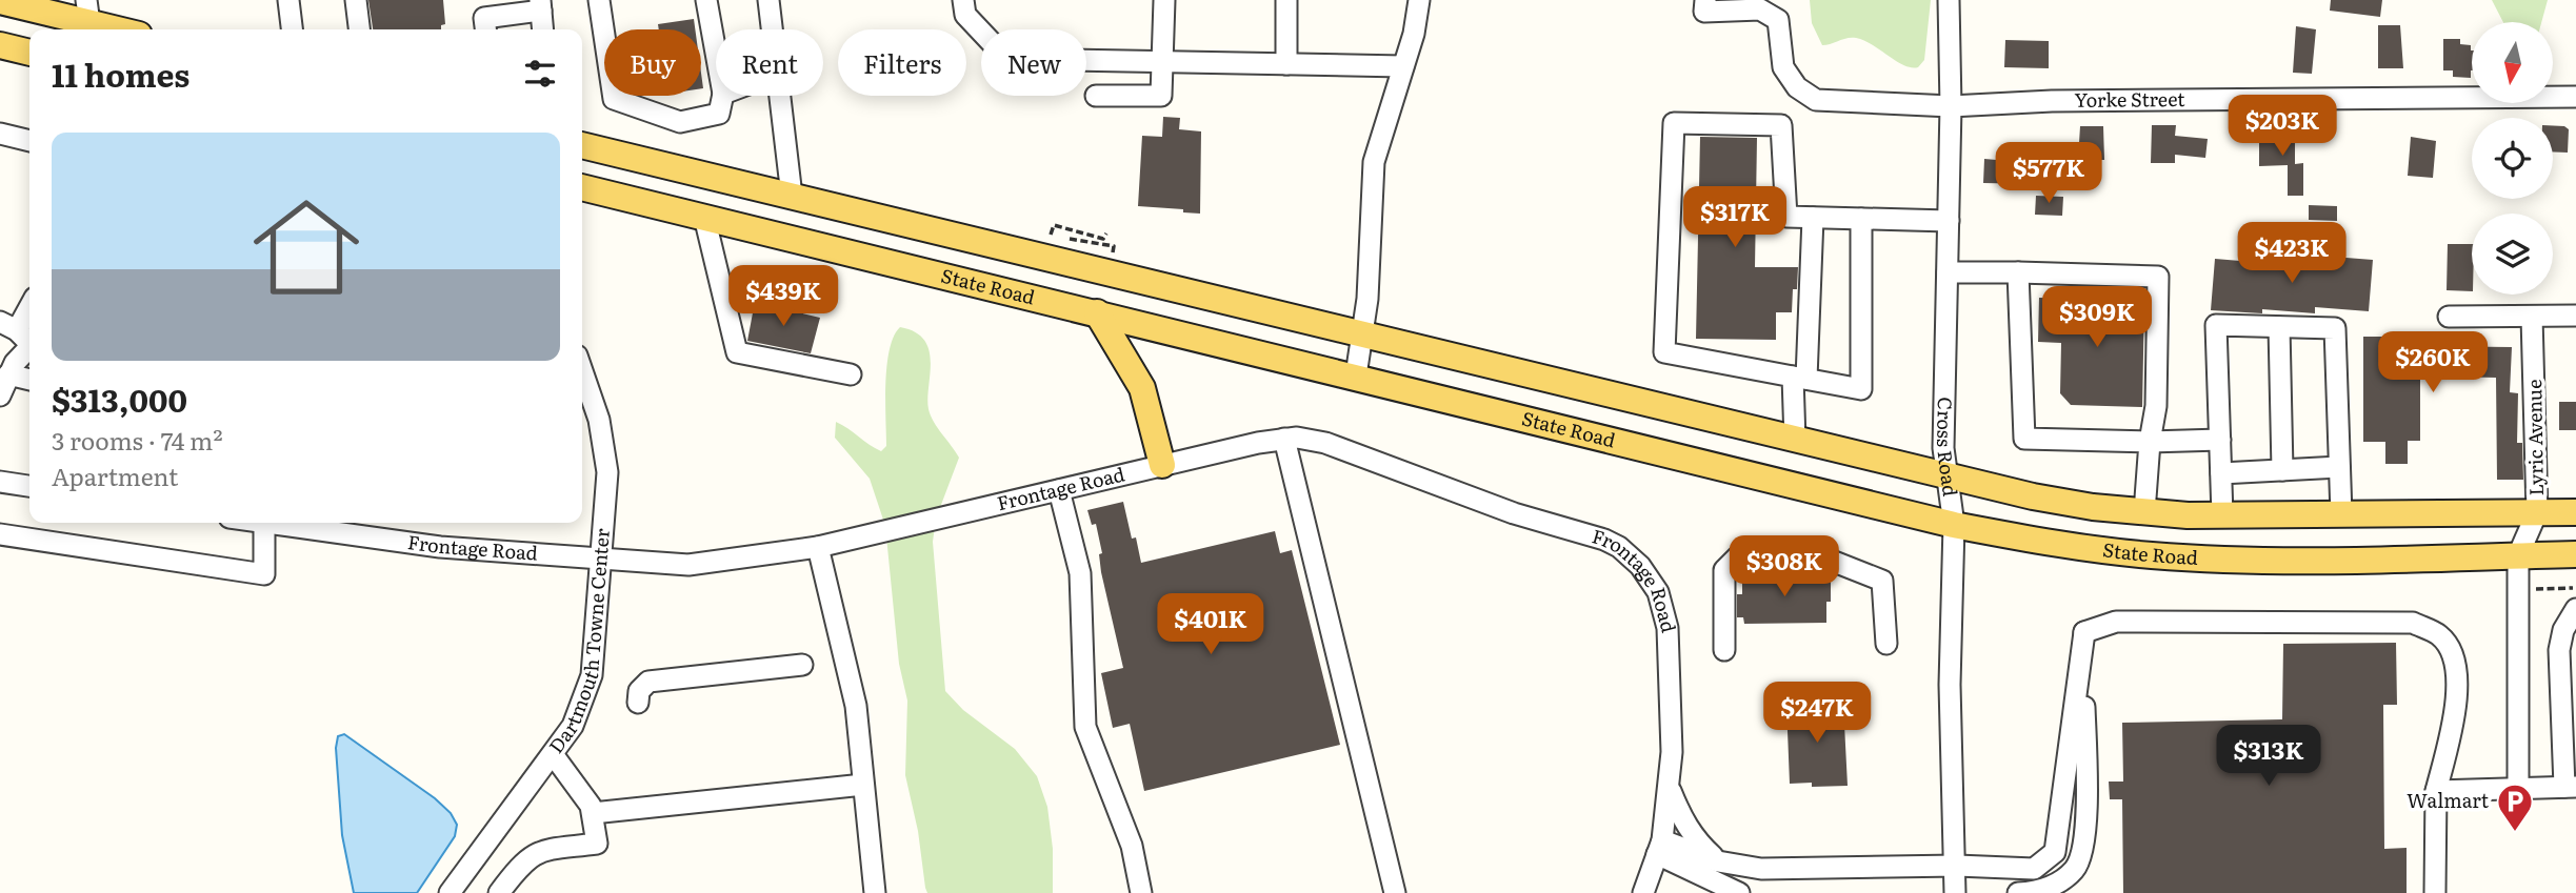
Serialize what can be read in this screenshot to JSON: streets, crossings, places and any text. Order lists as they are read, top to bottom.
{
  "streets": {
    "main road": ["State Road"],
    "street": [
      "Yorke Street",
      "Lyric Avenue",
      "Cross Road",
      "Frontage Road",
      "Dartmouth Towne Center"
    ]
  },
  "crossings": [
    ["Yorke Street", "Cross Road"],
    ["State Road", "Lyric Avenue"],
    ["State Road", "Cross Road"],
    ["Frontage Road", "Dartmouth Towne Center"]
  ],
  "places": {
    "parking": ["Walmart"]
  },
  "north": "bottom",
  "page": {
    "chip": [
      "Buy",
      "Rent",
      "Filters",
      "New"
    ],
    "heading": "11 homes",
    "price": [
      "$203K",
      "$577K",
      "$317K",
      "$423K",
      "$439K",
      "$309K",
      "$260K",
      "$308K",
      "$401K",
      "$247K",
      "$313K"
    ],
    "list": [
      {
        "name": "$313,000",
        "note": "3 rooms · 74 m² · Apartment"
      }
    ]
  }
}
